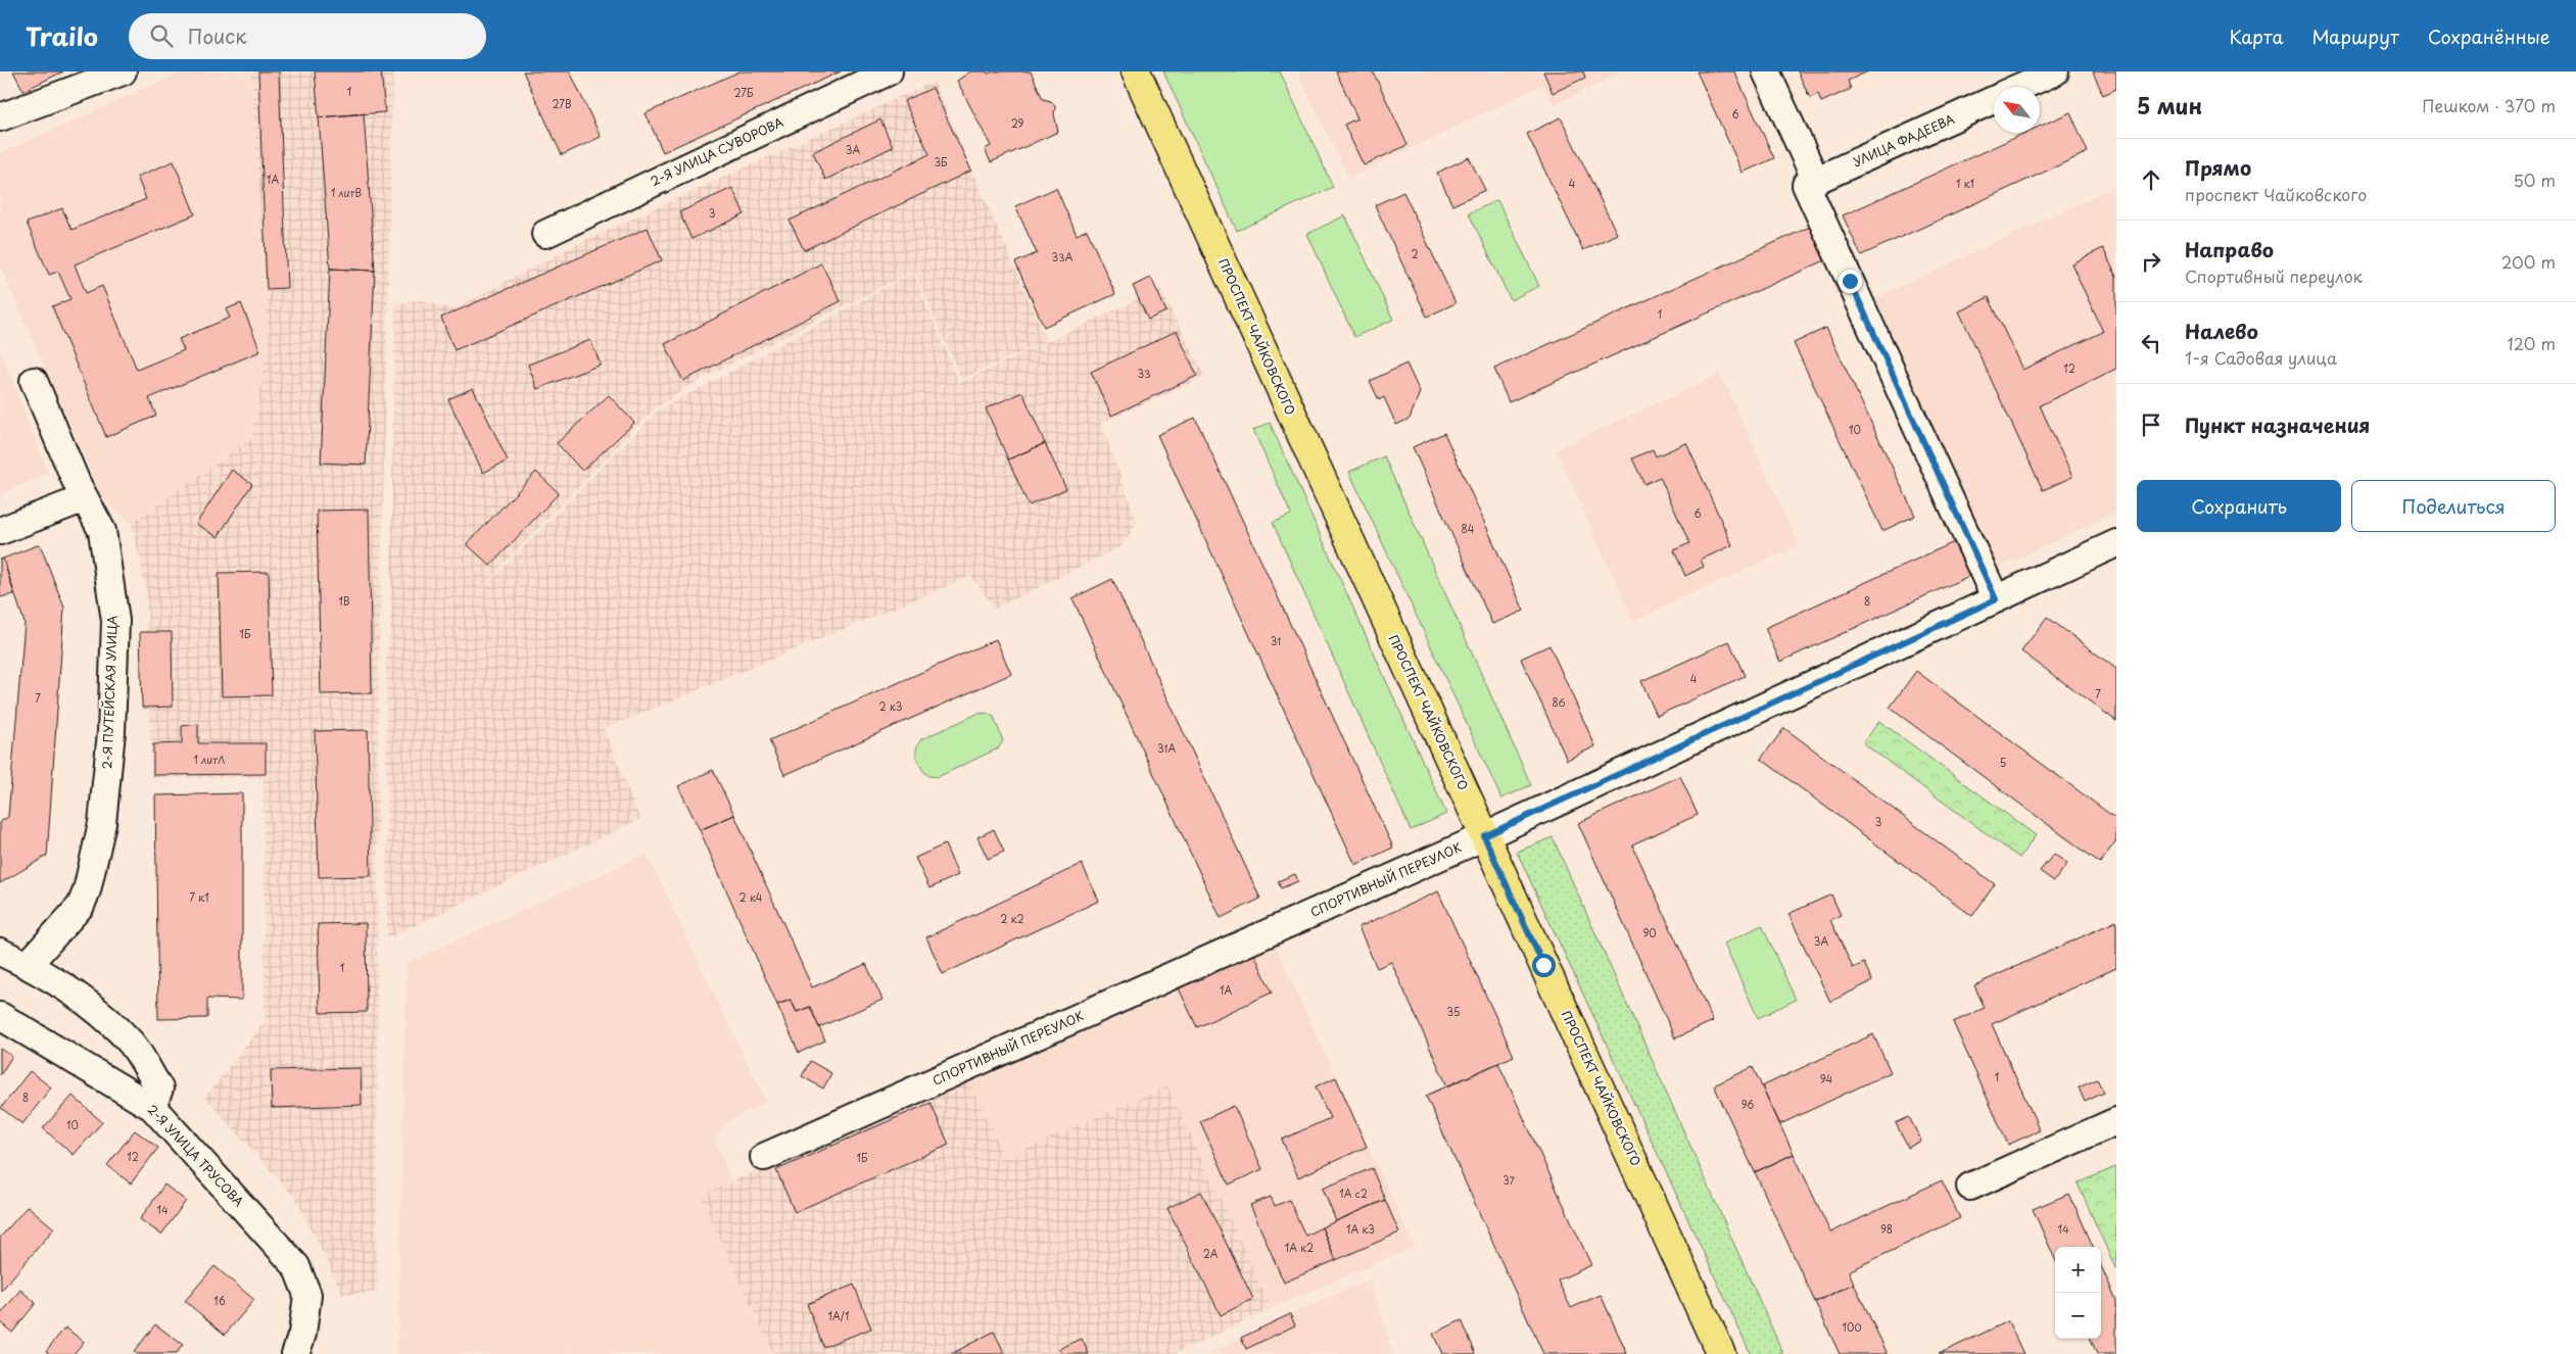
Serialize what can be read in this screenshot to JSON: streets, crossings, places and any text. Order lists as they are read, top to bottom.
{
  "streets": {
    "main road": ["ПРОСПЕКТ ЧАЙКОВСКОГО"],
    "street": [
      "УЛИЦА ФАДЕЕВА",
      "2-Я УЛИЦА СУВОРОВА",
      "2-Я ПУТЕЙСКАЯ УЛИЦА",
      "СПОРТИВНЫЙ ПЕРЕУЛОК",
      "2-Я УЛИЦА ТРУСОВА"
    ]
  },
  "crossings": [
    ["ПРОСПЕКТ ЧАЙКОВСКОГО", "СПОРТИВНЫЙ ПЕРЕУЛОК"]
  ],
  "house_numbers": [
    "1",
    "27Б",
    "27В",
    "6",
    "29",
    "3А",
    "3Б",
    "1А",
    "4",
    "1 к1",
    "1 литВ",
    "3",
    "2",
    "33А",
    "1",
    "12",
    "33",
    "10",
    "6",
    "84",
    "1В",
    "8",
    "1Б",
    "31",
    "4",
    "7",
    "7",
    "86",
    "2 к3",
    "31А",
    "1 литЛ",
    "5",
    "3",
    "7 к1",
    "2 к4",
    "2 к2",
    "90",
    "3А",
    "1",
    "1А",
    "35",
    "1",
    "94",
    "8",
    "96",
    "10",
    "12",
    "1Б",
    "37",
    "1А с2",
    "14",
    "1А к3",
    "98",
    "14",
    "1А к2",
    "2А",
    "16",
    "1А/1",
    "100"
  ],
  "north": "top left",
  "page": {
    "header": "Trailo",
    "search": "Поиск",
    "nav": ["Карта", "Маршрут", "Сохранённые"],
    "heading": ["5 мин", "Пешком · 370 m"],
    "list": [
      ["Прямо", "проспект Чайковского", "50 m"],
      ["Направо", "Спортивный переулок", "200 m"],
      ["Налево", "1-я Садовая улица", "120 m"],
      "Пункт назначения"
    ],
    "buttons": ["Сохранить", "Поделиться"],
    "map_buttons": ["+", "−"]
  }
}
